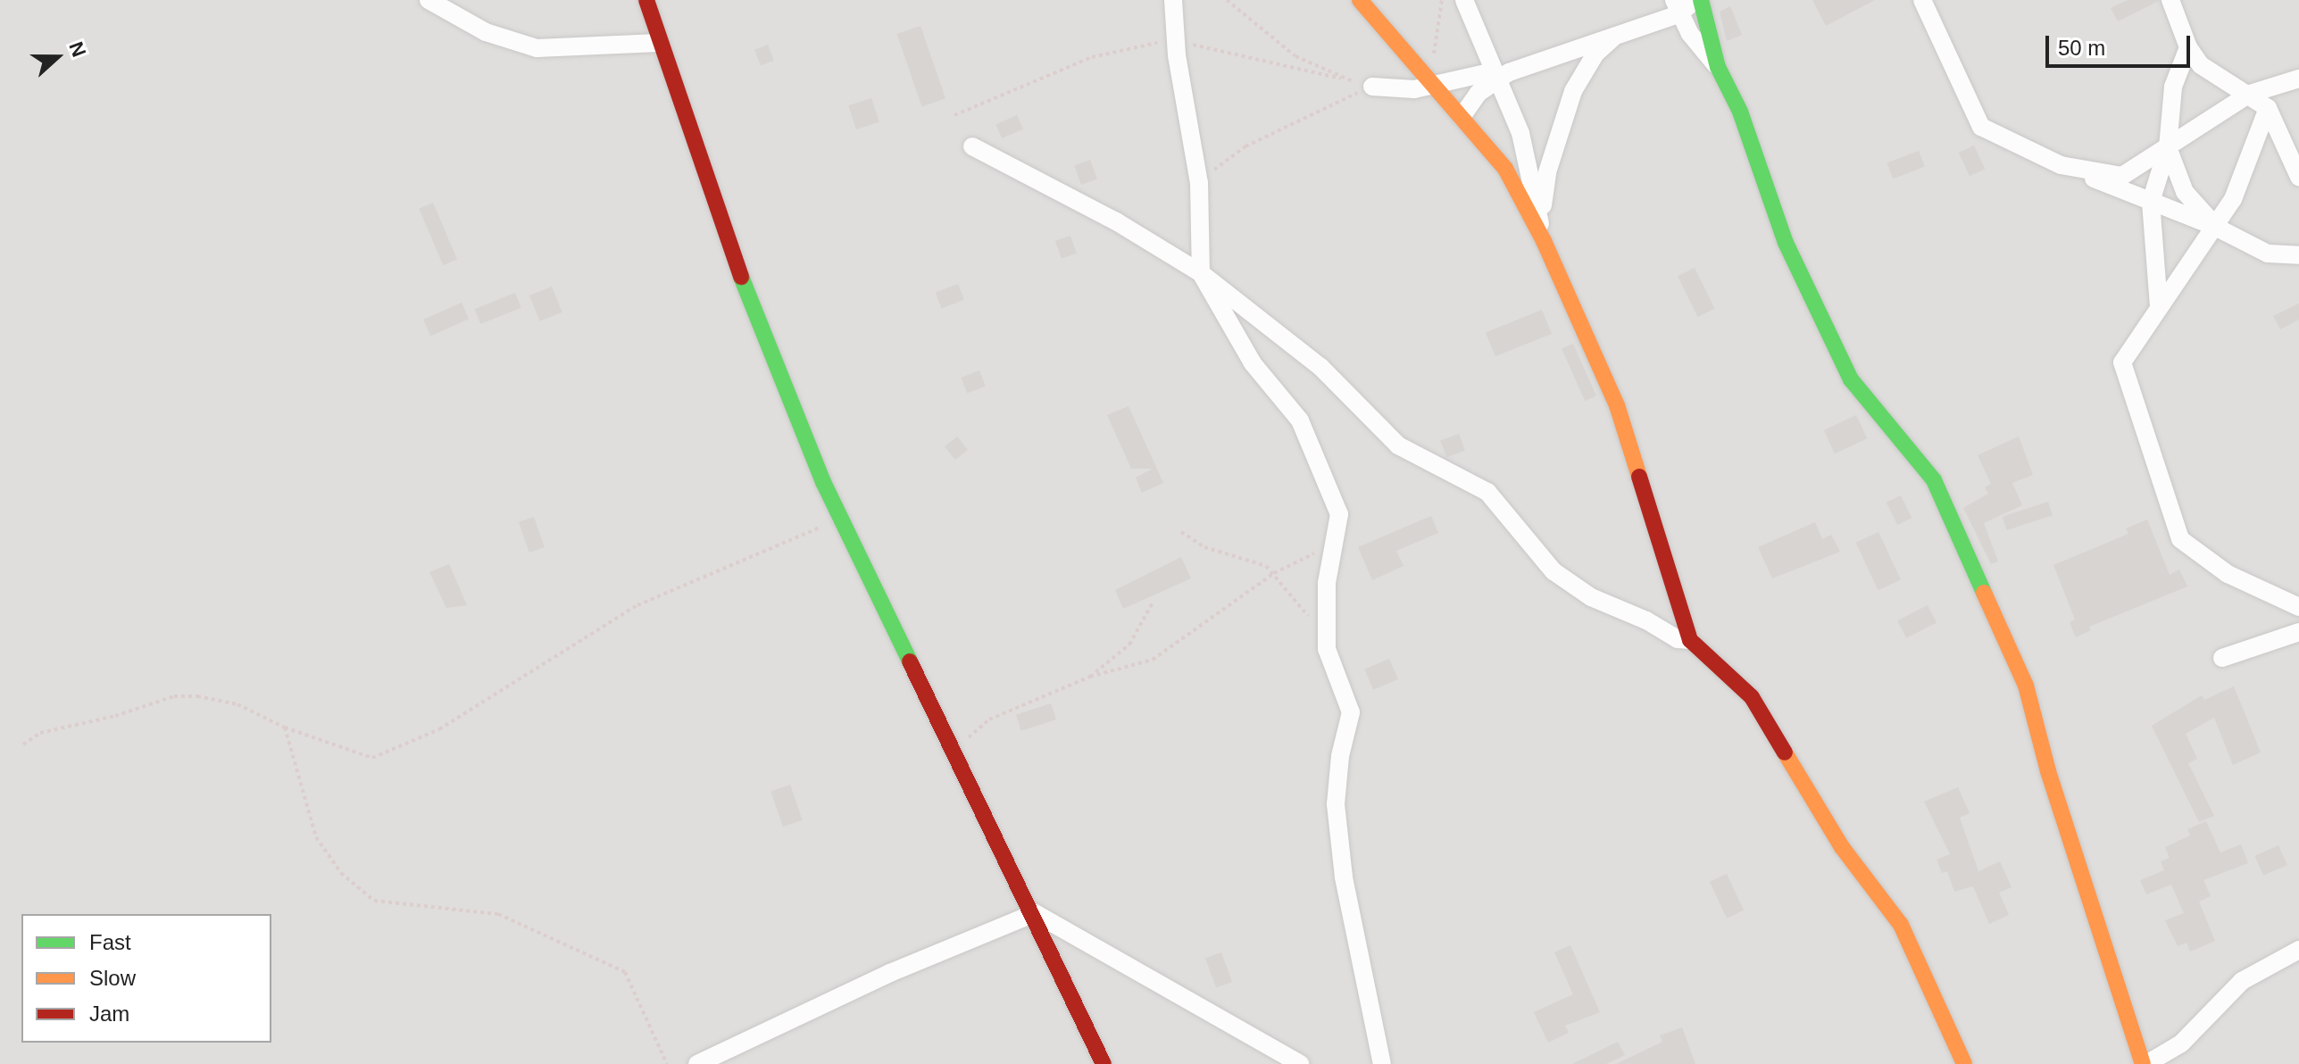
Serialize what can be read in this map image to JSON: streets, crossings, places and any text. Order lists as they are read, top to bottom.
{
  "legend": ["Fast", "Slow", "Jam"],
  "scale_bar": "50 m",
  "north": "right"
}
